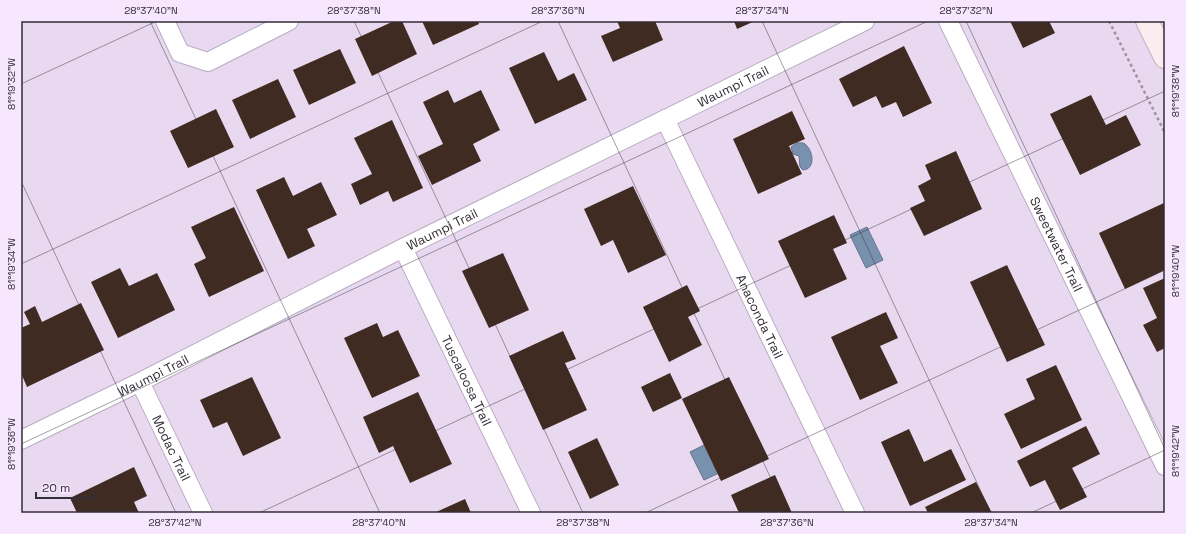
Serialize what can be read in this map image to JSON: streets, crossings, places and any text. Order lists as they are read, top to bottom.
{
  "streets": {
    "street": [
      "Waumpi Trail",
      "Sweetwater Trail",
      "Anaconda Trail",
      "Tuscaloosa Trail",
      "Modac Trail"
    ]
  },
  "crossings": [
    ["Waumpi Trail", "Anaconda Trail"],
    ["Waumpi Trail", "Tuscaloosa Trail"],
    ["Waumpi Trail", "Modac Trail"]
  ],
  "scale_bar": "20 m",
  "coordinates": [
    "28°37'40\"N",
    "28°37'38\"N",
    "28°37'36\"N",
    "28°37'34\"N",
    "28°37'32\"N",
    "81°19'32\"W",
    "81°19'38\"W",
    "81°19'34\"W",
    "81°19'40\"W",
    "81°19'36\"W",
    "81°19'42\"W",
    "28°37'42\"N"
  ]
}
